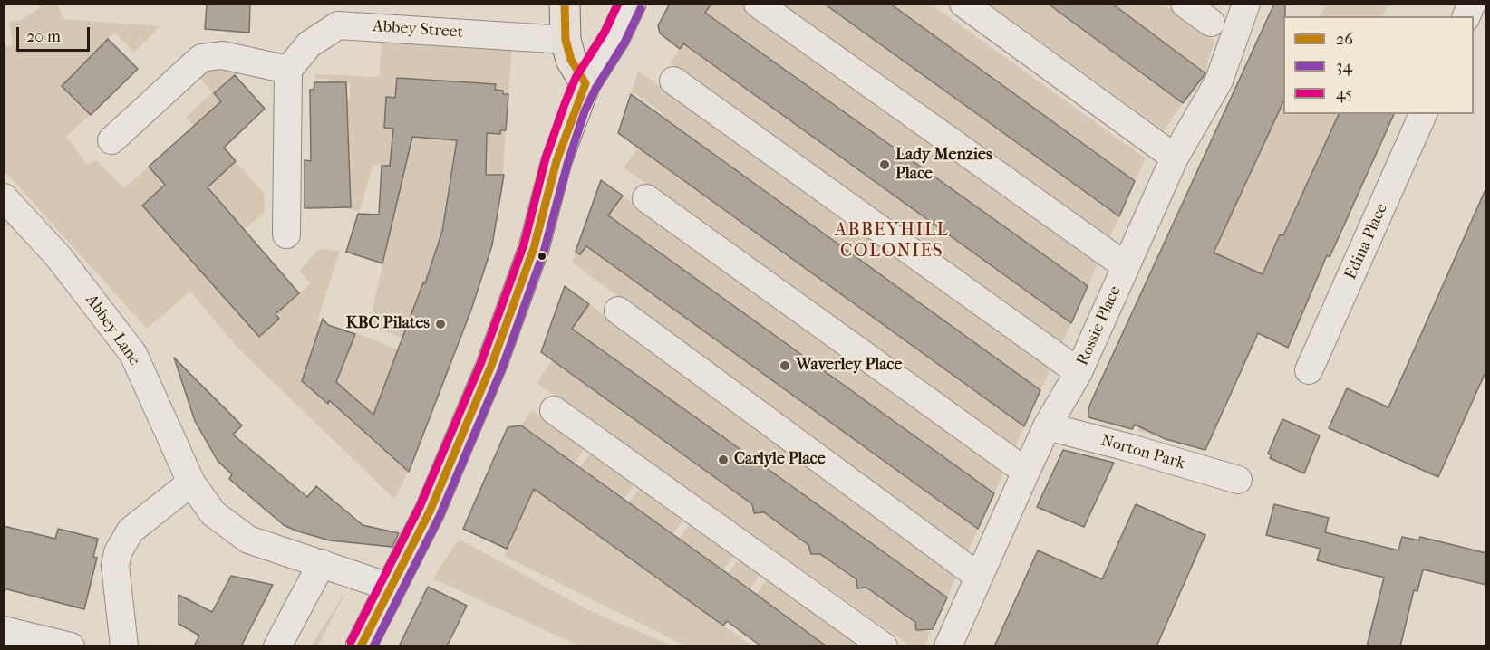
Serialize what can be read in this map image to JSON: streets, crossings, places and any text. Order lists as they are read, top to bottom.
{
  "streets": {
    "street": [
      "Abbey Street",
      "Edina Place",
      "Rossie Place",
      "Abbey Lane",
      "Norton Park"
    ]
  },
  "crossings": [
    ["Rossie Place", "Norton Park"]
  ],
  "districts": ["ABBEYHILL COLONIES"],
  "places": [
    "Lady Menzies Place",
    "KBC Pilates",
    "Waverley Place",
    "Carlyle Place"
  ],
  "lines": ["transit line 26", "transit line 45", "transit line 34"],
  "legend": ["26", "34", "45"],
  "scale_bar": "20 m"
}
